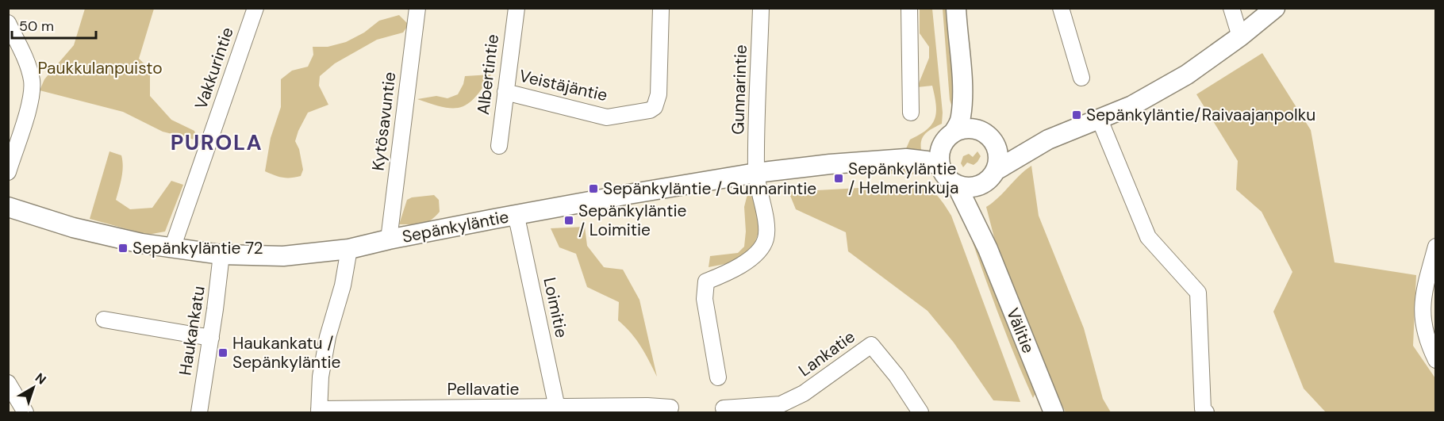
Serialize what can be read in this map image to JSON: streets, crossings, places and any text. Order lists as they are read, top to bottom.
{
  "streets": {
    "main road": ["Sepänkyläntie", "Välitie"],
    "street": [
      "Vakkurintie",
      "Albertintie",
      "Veistäjäntie",
      "Gunnarintie",
      "Kytösavuntie",
      "Loimitie",
      "Haukankatu",
      "Lankatie",
      "Pellavatie"
    ]
  },
  "crossings": [
    ["Vakkurintie", "Sepänkyläntie"],
    ["Albertintie", "Veistäjäntie"],
    ["Gunnarintie", "Sepänkyläntie"],
    ["Kytösavuntie", "Sepänkyläntie"],
    ["Sepänkyläntie", "Loimitie"],
    ["Sepänkyläntie", "Haukankatu"],
    ["Sepänkyläntie", "Välitie"],
    ["Loimitie", "Pellavatie"]
  ],
  "districts": ["PUROLA"],
  "parks": ["Paukkulanpuisto"],
  "places": {
    "transit": [
      "Sepänkyläntie/Raivaajanpolku",
      "Sepänkyläntie / Helmerinkuja",
      "Sepänkyläntie / Gunnarintie",
      "Sepänkyläntie / Loimitie",
      "Sepänkyläntie 72",
      "Haukankatu / Sepänkyläntie"
    ]
  },
  "scale_bar": "50 m",
  "north": "top right"
}
